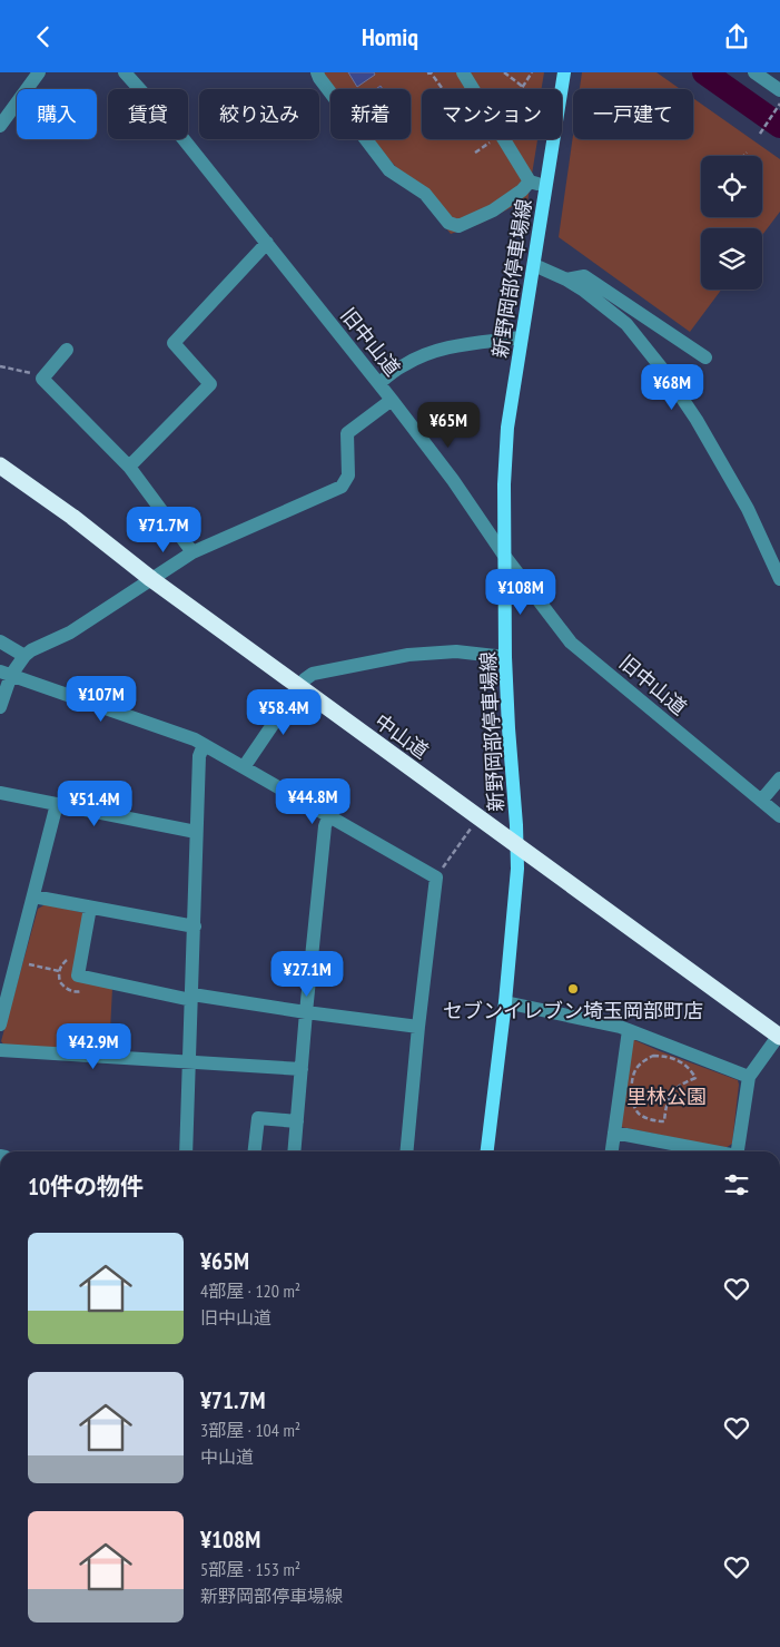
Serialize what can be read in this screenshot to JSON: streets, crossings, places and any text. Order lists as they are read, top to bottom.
{
  "streets": {
    "highway": ["中山道"],
    "main road": ["新野岡部停車場線"],
    "street": ["旧中山道"]
  },
  "crossings": [
    ["新野岡部停車場線", "旧中山道"],
    ["新野岡部停車場線", "中山道"]
  ],
  "parks": ["里林公園"],
  "places": ["セブンイレブン埼玉岡部町店"],
  "page": {
    "header": "Homiq",
    "chip": [
      "購入",
      "賃貸",
      "絞り込み",
      "新着",
      "マンション",
      "一戸建て"
    ],
    "price": [
      "¥68M",
      "¥65M",
      "¥71.7M",
      "¥108M",
      "¥107M",
      "¥58.4M",
      "¥44.8M",
      "¥51.4M",
      "¥27.1M",
      "¥42.9M"
    ],
    "heading": "10件の物件",
    "list": [
      {
        "name": "¥65M",
        "note": "4部屋 · 120 m² · 旧中山道"
      },
      {
        "name": "¥71.7M",
        "note": "3部屋 · 104 m² · 中山道"
      },
      {
        "name": "¥108M",
        "note": "5部屋 · 153 m² · 新野岡部停車場線"
      }
    ]
  }
}
